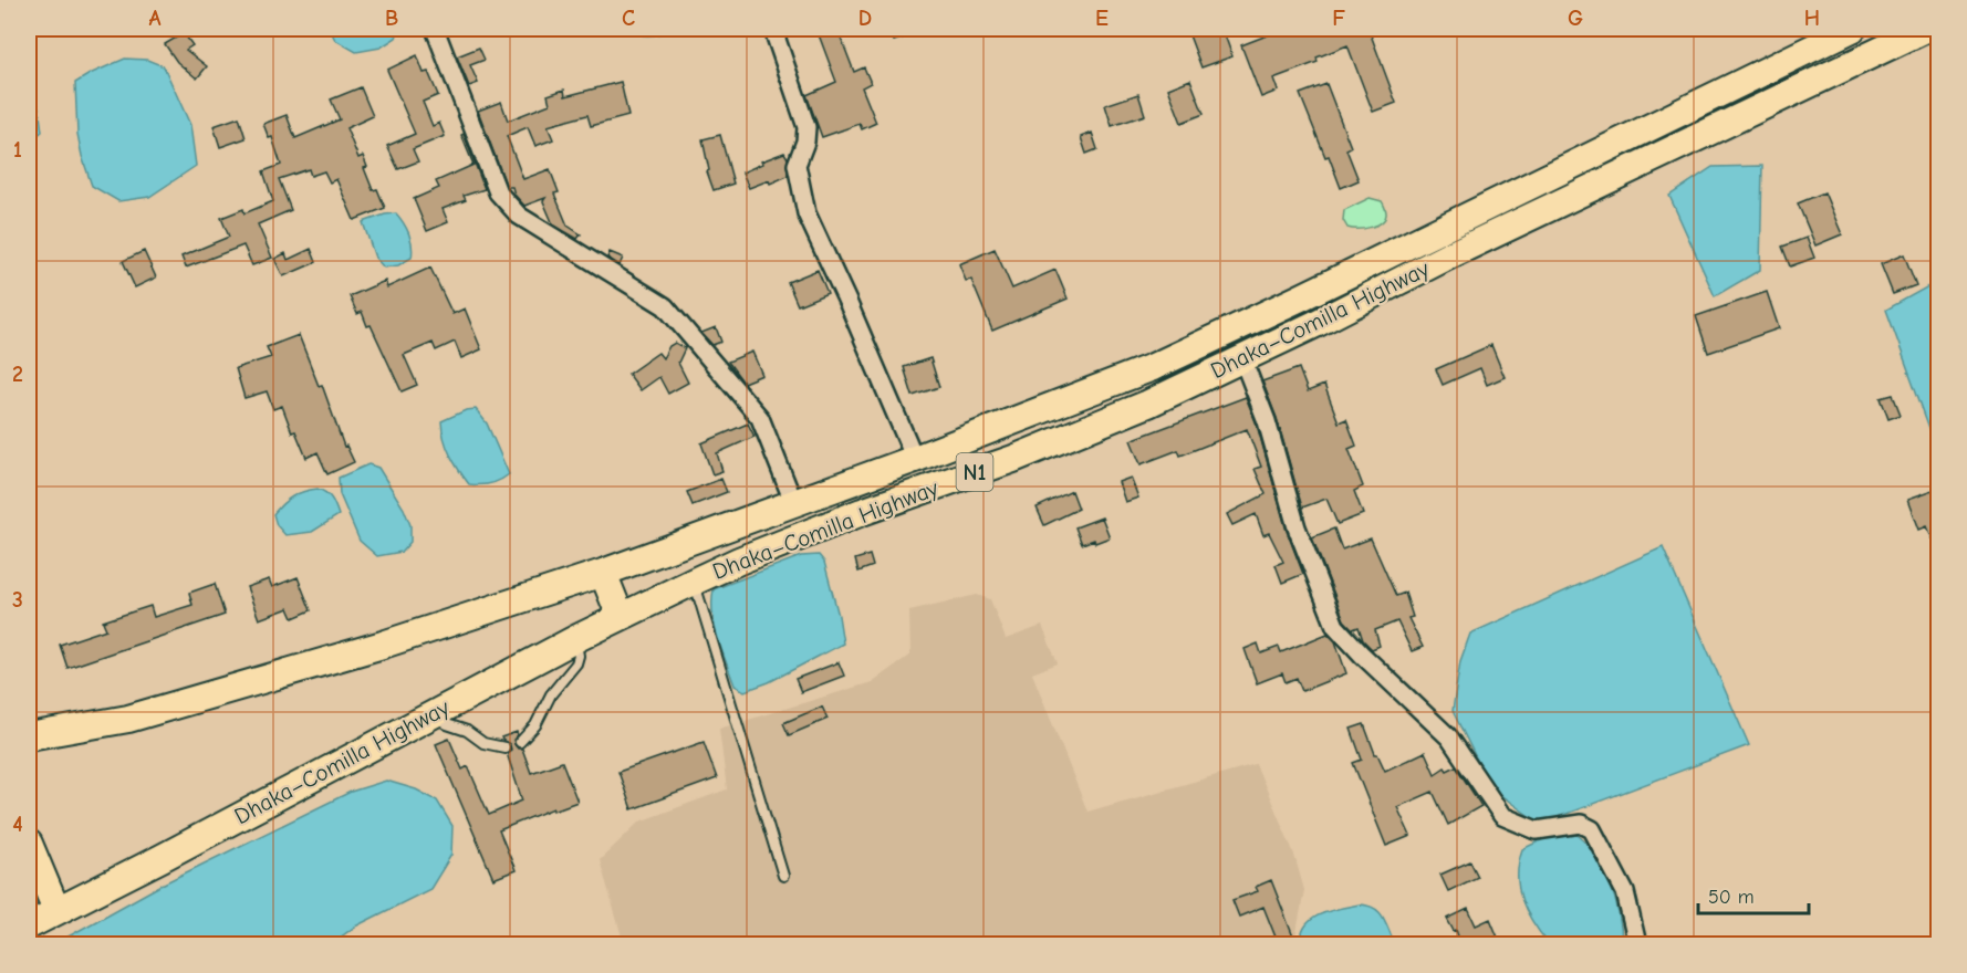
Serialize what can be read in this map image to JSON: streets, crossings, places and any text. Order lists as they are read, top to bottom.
{
  "streets": {
    "highway": ["Dhaka–Comilla Highway", "N1"]
  },
  "scale_bar": "50 m",
  "grid": {
    "columns": [
      "A",
      "B",
      "C",
      "D",
      "E",
      "F",
      "G",
      "H"
    ],
    "rows": [
      "1",
      "2",
      "3",
      "4"
    ]
  }
}
